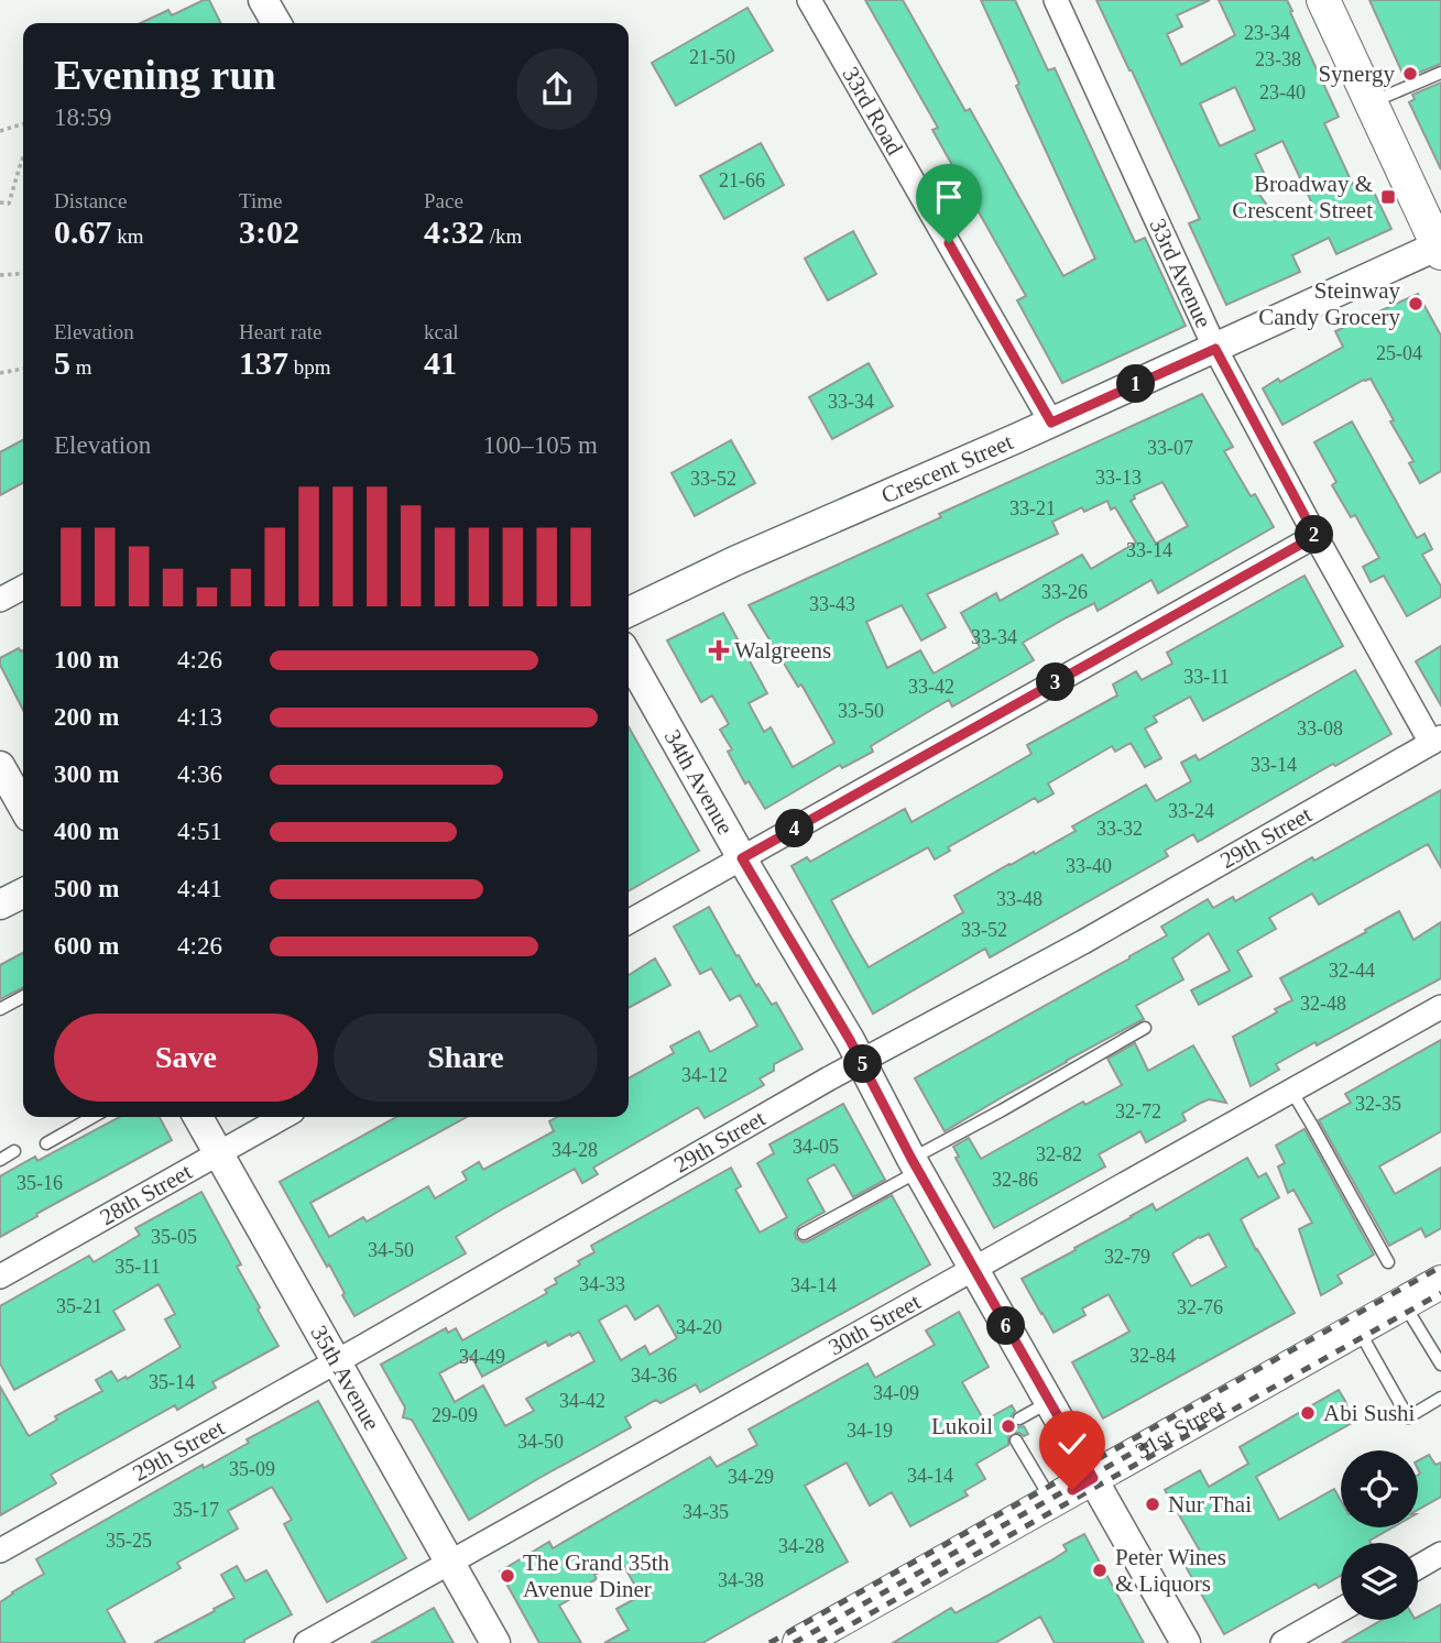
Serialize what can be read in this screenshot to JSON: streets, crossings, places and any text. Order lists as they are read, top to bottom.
{
  "streets": {
    "main road": ["31st Street"],
    "street": [
      "33rd Road",
      "33rd Avenue",
      "Crescent Street",
      "34th Avenue",
      "29th Street",
      "28th Street",
      "30th Street",
      "35th Avenue"
    ]
  },
  "crossings": [
    ["33rd Road", "Crescent Street"],
    ["33rd Avenue", "Crescent Street"],
    ["33rd Avenue", "29th Street"],
    ["34th Avenue", "29th Street"],
    ["34th Avenue", "30th Street"],
    ["34th Avenue", "31st Street"],
    ["29th Street", "35th Avenue"],
    ["28th Street", "35th Avenue"],
    ["30th Street", "35th Avenue"]
  ],
  "places": {
    "other": [
      "Synergy",
      "Steinway Candy Grocery",
      "Abi Sushi",
      "Lukoil",
      "Nur Thai",
      "Peter Wines & Liquors",
      "The Grand 35th Avenue Diner"
    ],
    "transit": ["Broadway & Crescent Street"],
    "health": ["Walgreens"]
  },
  "house_numbers": [
    "23-34",
    "21-50",
    "23-38",
    "23-40",
    "21-66",
    "25-04",
    "33-34",
    "33-07",
    "33-13",
    "33-52",
    "33-21",
    "33-14",
    "33-26",
    "33-43",
    "33-34",
    "33-11",
    "33-42",
    "33-50",
    "33-08",
    "33-14",
    "33-24",
    "33-32",
    "33-40",
    "33-48",
    "33-52",
    "32-44",
    "32-48",
    "34-12",
    "32-35",
    "32-72",
    "34-05",
    "34-28",
    "32-82",
    "32-86",
    "35-16",
    "35-05",
    "34-50",
    "32-79",
    "35-11",
    "34-33",
    "34-14",
    "35-21",
    "32-76",
    "34-20",
    "32-84",
    "34-49",
    "34-36",
    "35-14",
    "34-09",
    "34-42",
    "29-09",
    "34-19",
    "34-50",
    "35-09",
    "34-14",
    "34-29",
    "35-17",
    "34-35",
    "35-25",
    "34-28",
    "34-38"
  ],
  "page": {
    "heading": ["Evening run", "18:59"],
    "stats": [
      ["Distance", "0.67 km"],
      ["Time", "3:02"],
      ["Pace", "4:32 /km"],
      ["Elevation", "5 m"],
      ["Heart rate", "137 bpm"],
      ["kcal", "41"]
    ],
    "pins": [
      "1",
      "2",
      "3",
      "4",
      "5",
      "6"
    ],
    "chart": ["Elevation", "100–105 m"],
    "list": [
      {
        "name": "100 m",
        "note": "4:26"
      },
      {
        "name": "200 m",
        "note": "4:13"
      },
      {
        "name": "300 m",
        "note": "4:36"
      },
      {
        "name": "400 m",
        "note": "4:51"
      },
      {
        "name": "500 m",
        "note": "4:41"
      },
      {
        "name": "600 m",
        "note": "4:26"
      }
    ],
    "buttons": ["Save", "Share"]
  }
}
